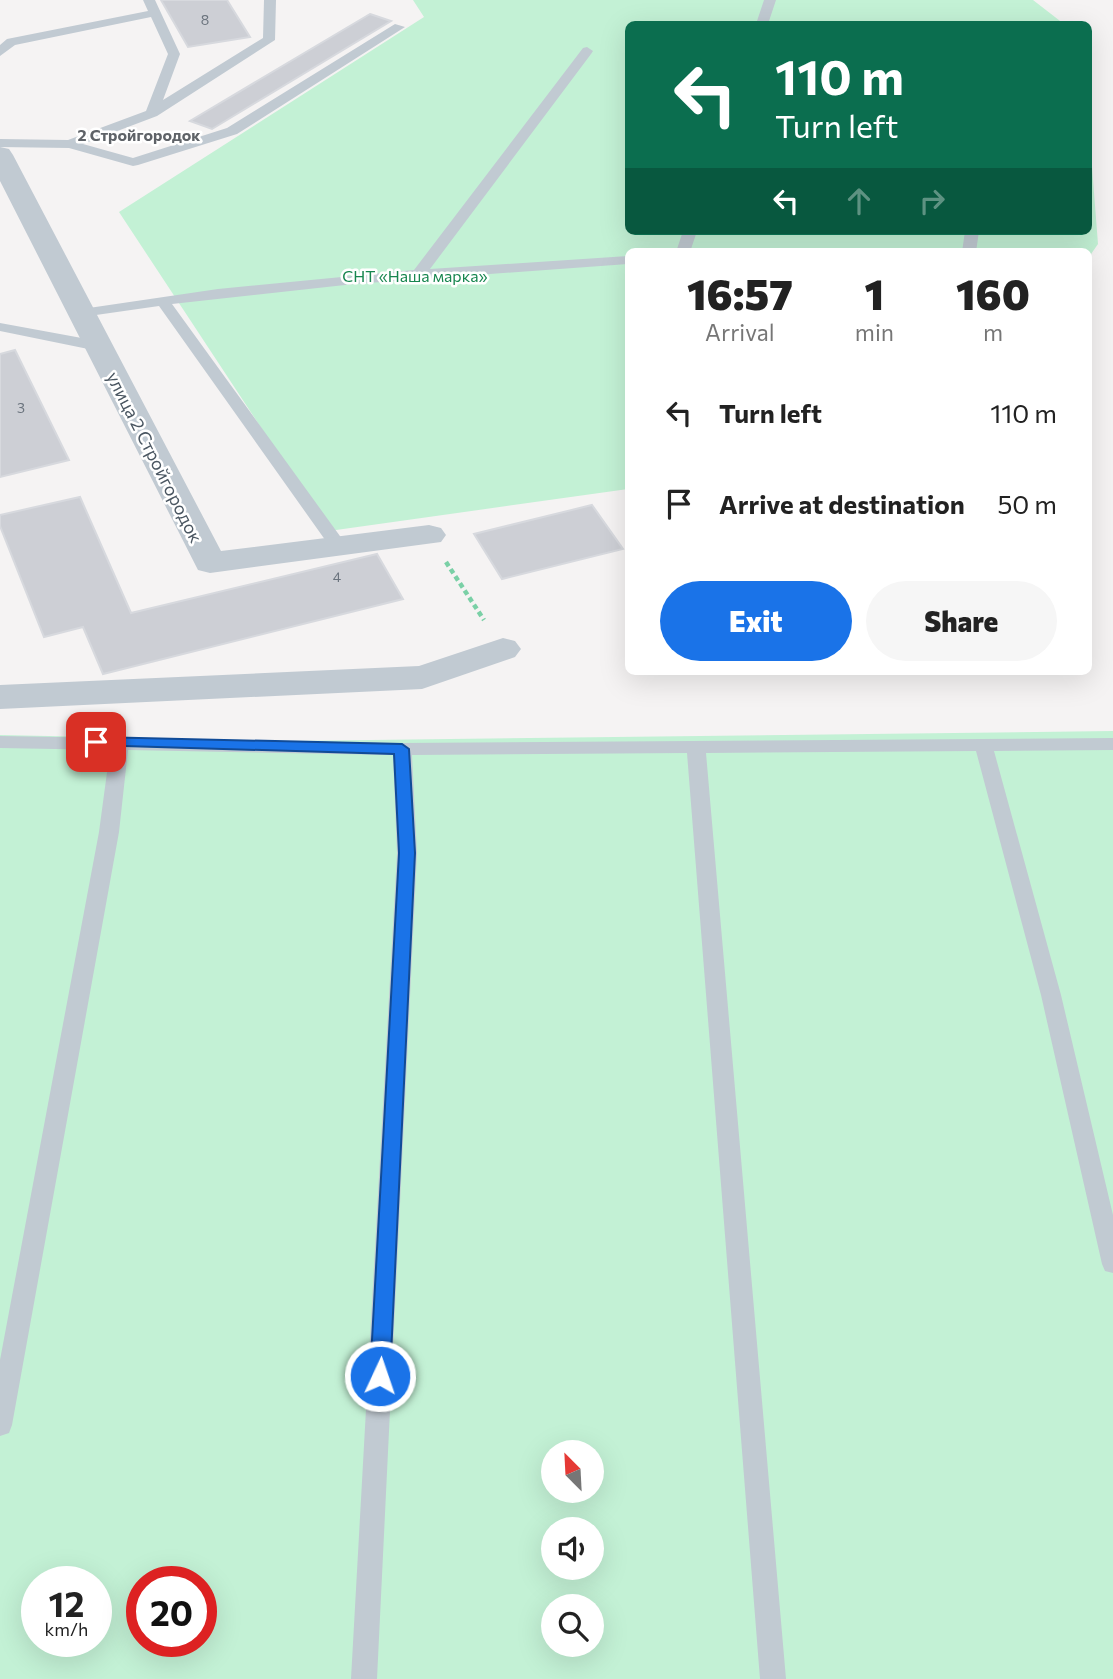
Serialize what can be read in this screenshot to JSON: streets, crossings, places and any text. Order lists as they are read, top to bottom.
{
  "streets": {
    "street": ["улица 2 Стройгородок"]
  },
  "districts": ["2 Стройгородок"],
  "parks": ["СНТ «Наша марка»"],
  "house_numbers": ["8", "3", "4"],
  "north": "top left",
  "page": {
    "turn": ["110 m", "Turn left"],
    "eta": [
      "16:57",
      "Arrival",
      "1",
      "min",
      "160",
      "m"
    ],
    "list": [
      {
        "name": "Turn left",
        "value": "110 m"
      },
      {
        "name": "Arrive at destination",
        "value": "50 m"
      }
    ],
    "buttons": ["Exit", "Share"],
    "speed": "12 km/h",
    "limit": "20"
  }
}
